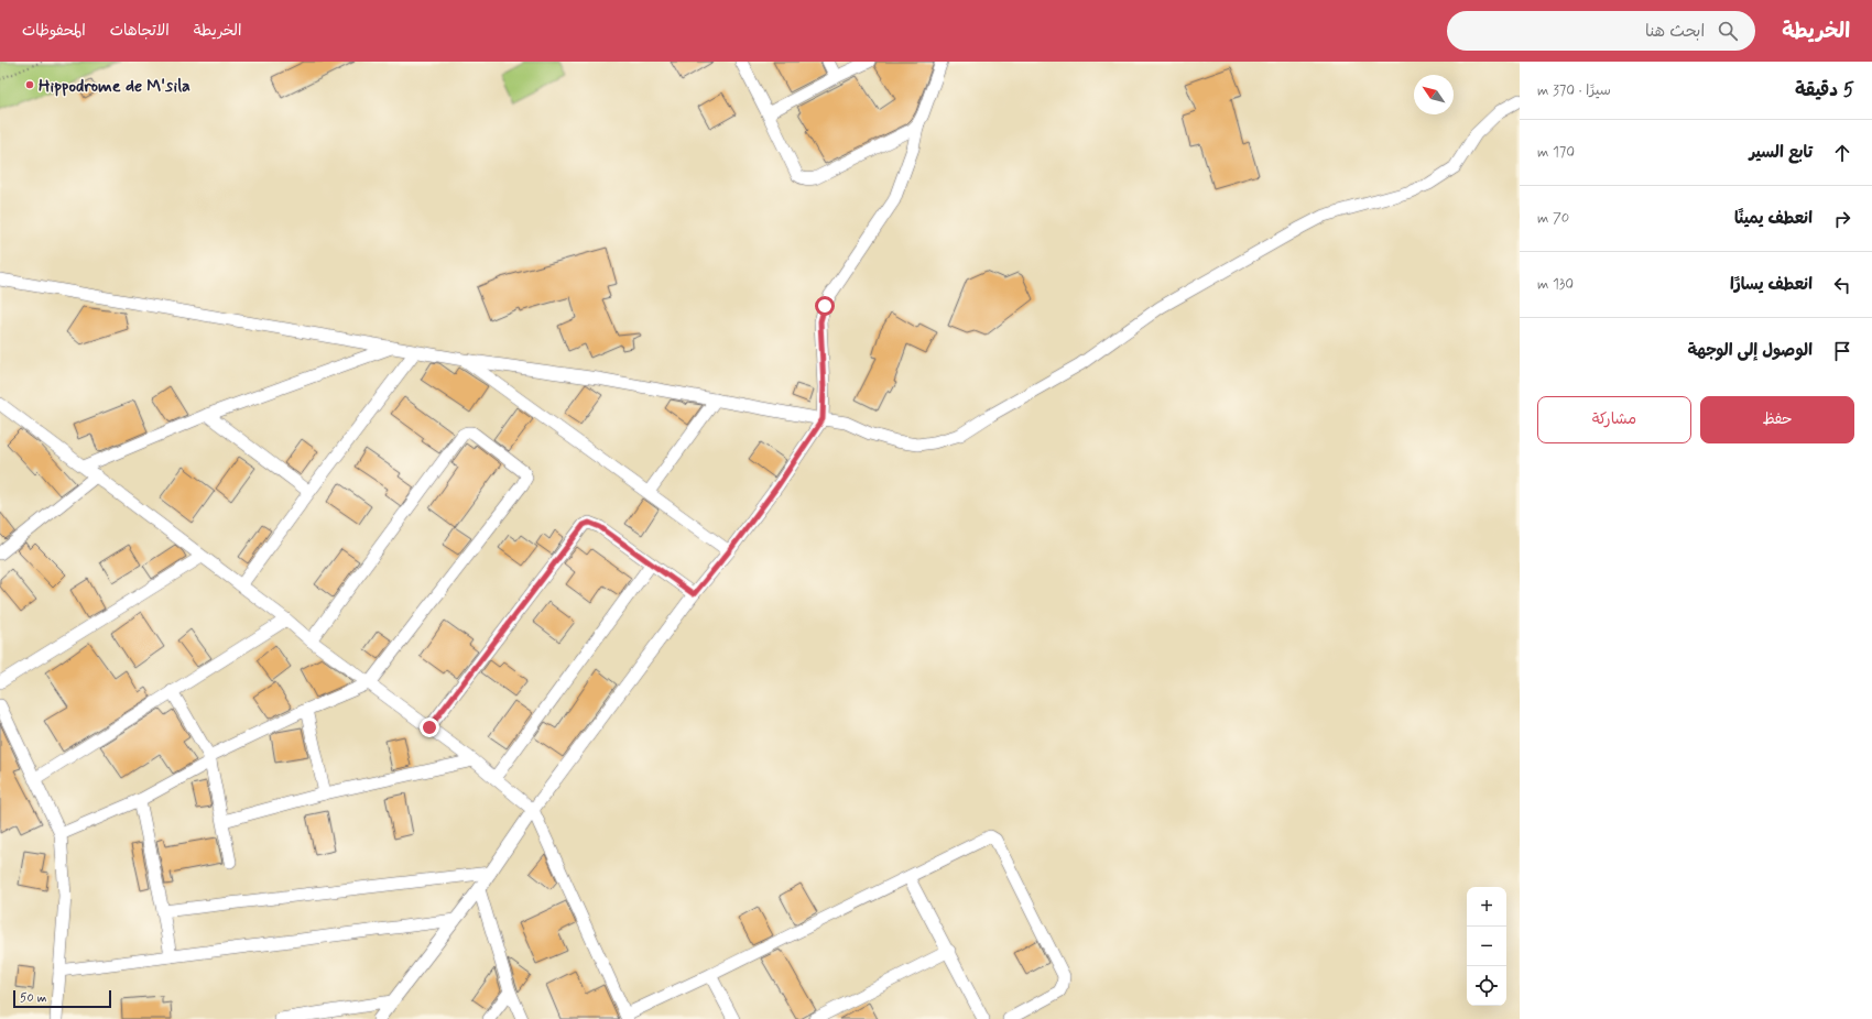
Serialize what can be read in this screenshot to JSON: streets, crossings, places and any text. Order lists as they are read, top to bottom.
{
  "places": ["Hippodrome de M'sila"],
  "scale_bar": "50 m",
  "north": "top left",
  "page": {
    "header": "الخريطة",
    "search": "ابحث هنا",
    "nav": ["الخريطة", "الاتجاهات", "المحفوظات"],
    "heading": ["5 دقيقة", "سيرًا · 370 m"],
    "list": [
      ["تابع السير", "170 m"],
      ["انعطف يمينًا", "70 m"],
      ["انعطف يسارًا", "130 m"],
      "الوصول إلى الوجهة"
    ],
    "buttons": ["حفظ", "مشاركة"],
    "map_buttons": ["+", "−"],
    "scale": "50 m"
  }
}
